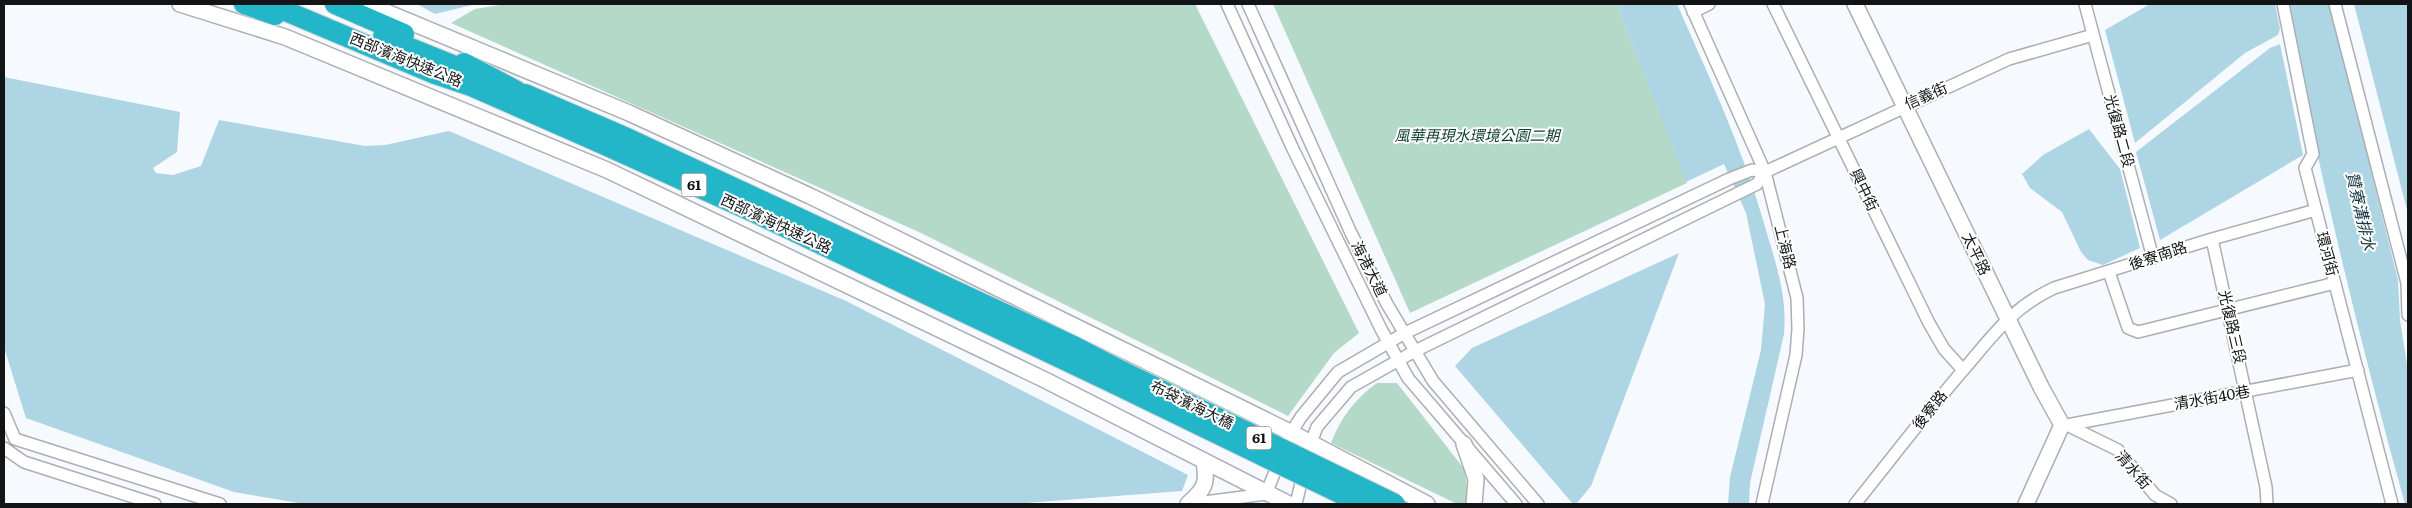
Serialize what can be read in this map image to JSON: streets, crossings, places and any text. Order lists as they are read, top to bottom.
{
  "streets": {
    "highway": ["西部濱海快速公路", "61", "布袋濱海大橋"],
    "street": [
      "信義街",
      "光復路二段",
      "興中街",
      "上海路",
      "太平路",
      "環河街",
      "後寮南路",
      "海港大道",
      "光復路三段",
      "清水街40巷",
      "後寮路",
      "清水街"
    ]
  },
  "crossings": [
    ["西部濱海快速公路", "布袋濱海大橋"],
    ["信義街", "光復路二段"],
    ["信義街", "興中街"],
    ["信義街", "上海路"],
    ["信義街", "太平路"],
    ["光復路二段", "後寮南路"],
    ["興中街", "後寮路"],
    ["太平路", "後寮南路"],
    ["太平路", "後寮路"],
    ["環河街", "後寮南路"],
    ["環河街", "清水街40巷"],
    ["後寮南路", "光復路三段"],
    ["後寮南路", "後寮路"],
    ["光復路三段", "清水街40巷"],
    ["清水街40巷", "清水街"]
  ],
  "water": ["贊寮溝排水"],
  "parks": ["風華再現水環境公園二期"]
}
